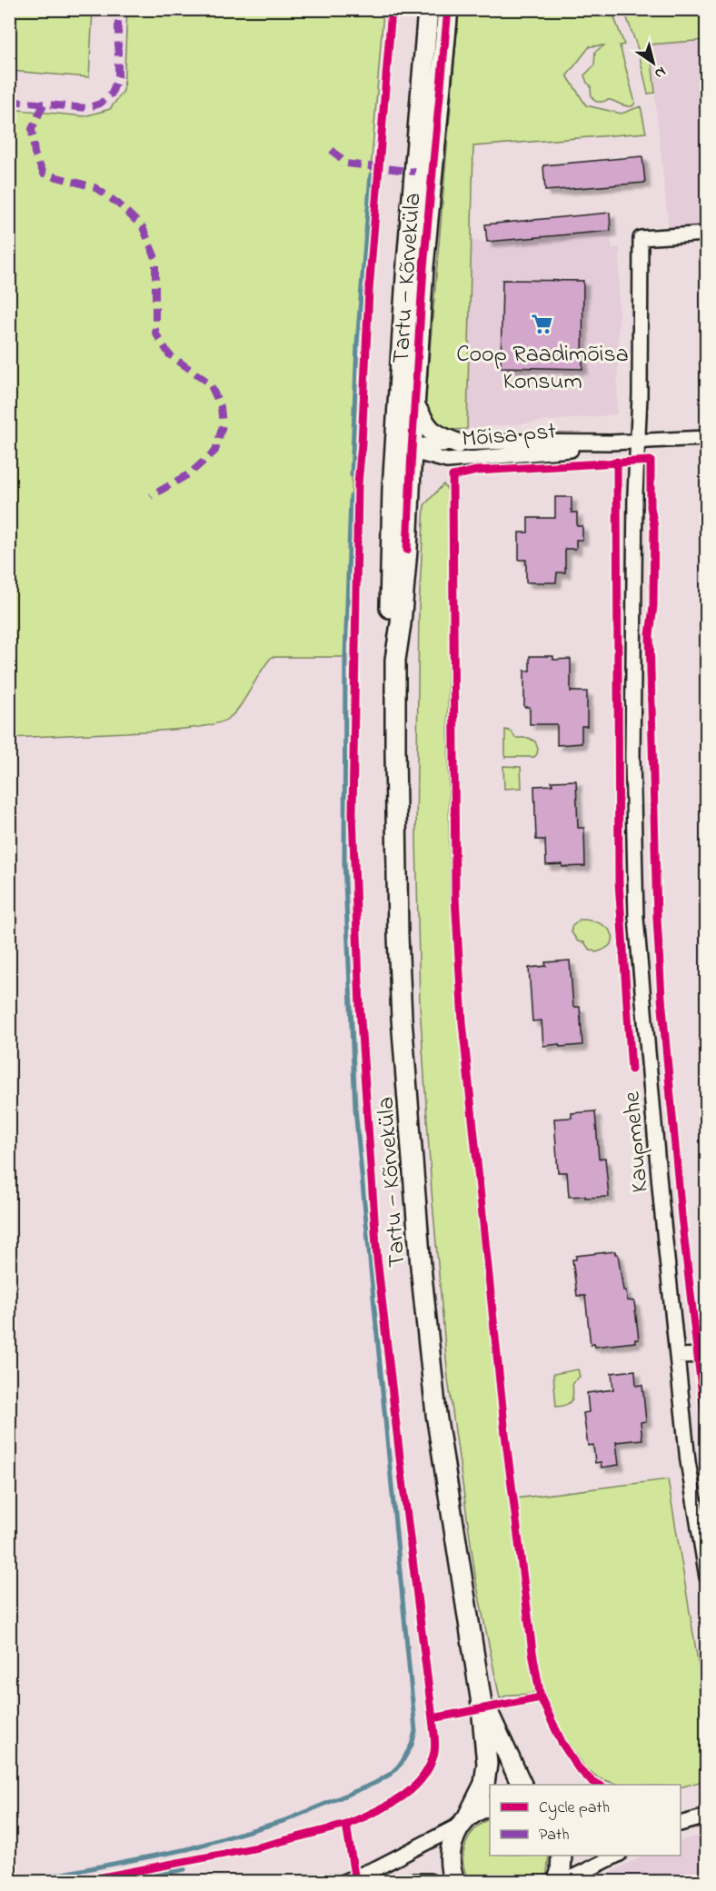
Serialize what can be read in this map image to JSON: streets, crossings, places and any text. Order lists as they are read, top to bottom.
{
  "streets": {
    "main road": ["Tartu — Kõrveküla"],
    "street": ["Mõisa pst", "Kaupmehe"]
  },
  "crossings": [
    ["Tartu — Kõrveküla", "Mõisa pst"],
    ["Mõisa pst", "Kaupmehe"]
  ],
  "places": {
    "supermarket": ["Coop Raadimõisa Konsum"]
  },
  "legend": ["Cycle path", "Path"],
  "north": "bottom right"
}
